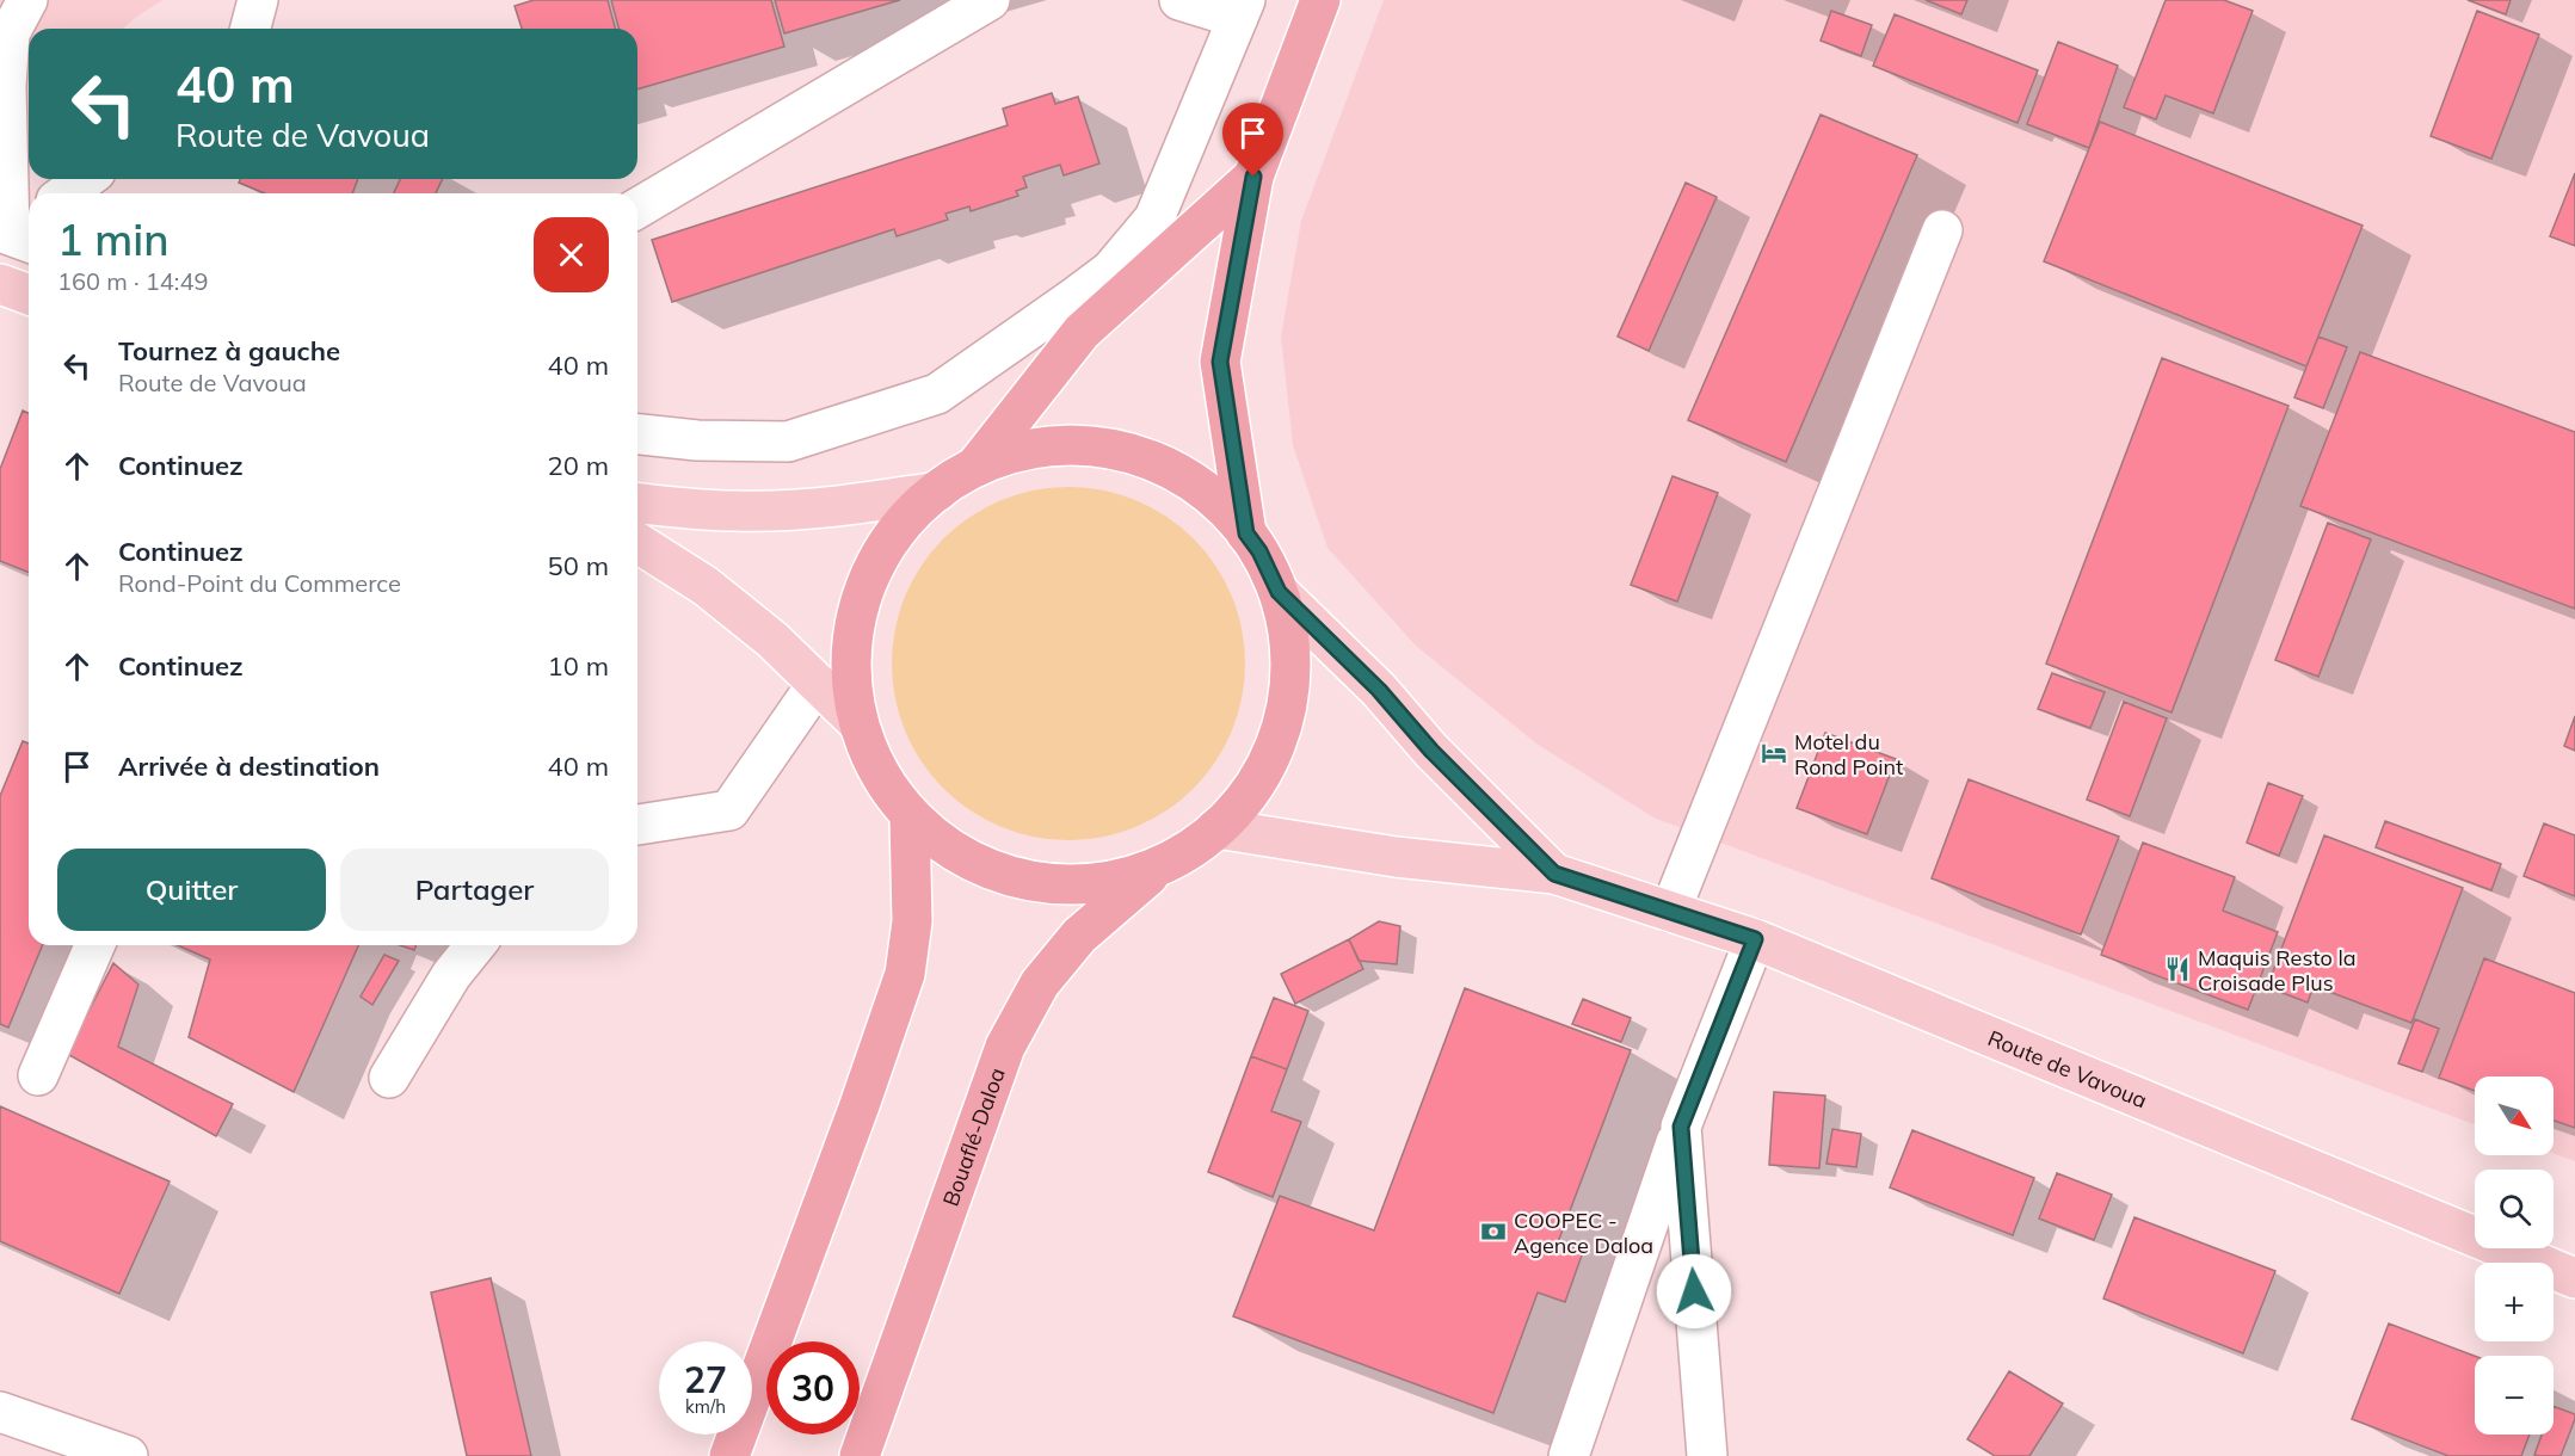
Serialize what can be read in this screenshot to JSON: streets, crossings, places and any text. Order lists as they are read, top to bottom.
{
  "streets": {
    "highway": ["Bouaflé-Daloa"],
    "main road": ["Route de Vavoua"]
  },
  "places": {
    "hotel": ["Motel du Rond Point"],
    "restaurant": ["Maquis Resto la Croisade Plus"],
    "bank": ["COOPEC - Agence Daloa"]
  },
  "north": "bottom right",
  "page": {
    "turn": ["40 m", "Route de Vavoua"],
    "heading": ["1 min", "160 m · 14:49"],
    "list": [
      {
        "name": "Tournez à gauche",
        "note": "Route de Vavoua",
        "value": "40 m"
      },
      {
        "name": "Continuez",
        "value": "20 m"
      },
      {
        "name": "Continuez",
        "note": "Rond-Point du Commerce",
        "value": "50 m"
      },
      {
        "name": "Continuez",
        "value": "10 m"
      },
      {
        "name": "Arrivée à destination",
        "value": "40 m"
      }
    ],
    "buttons": ["Quitter", "Partager"],
    "map_buttons": ["+", "−"],
    "speed": "27 km/h",
    "limit": "30"
  }
}
